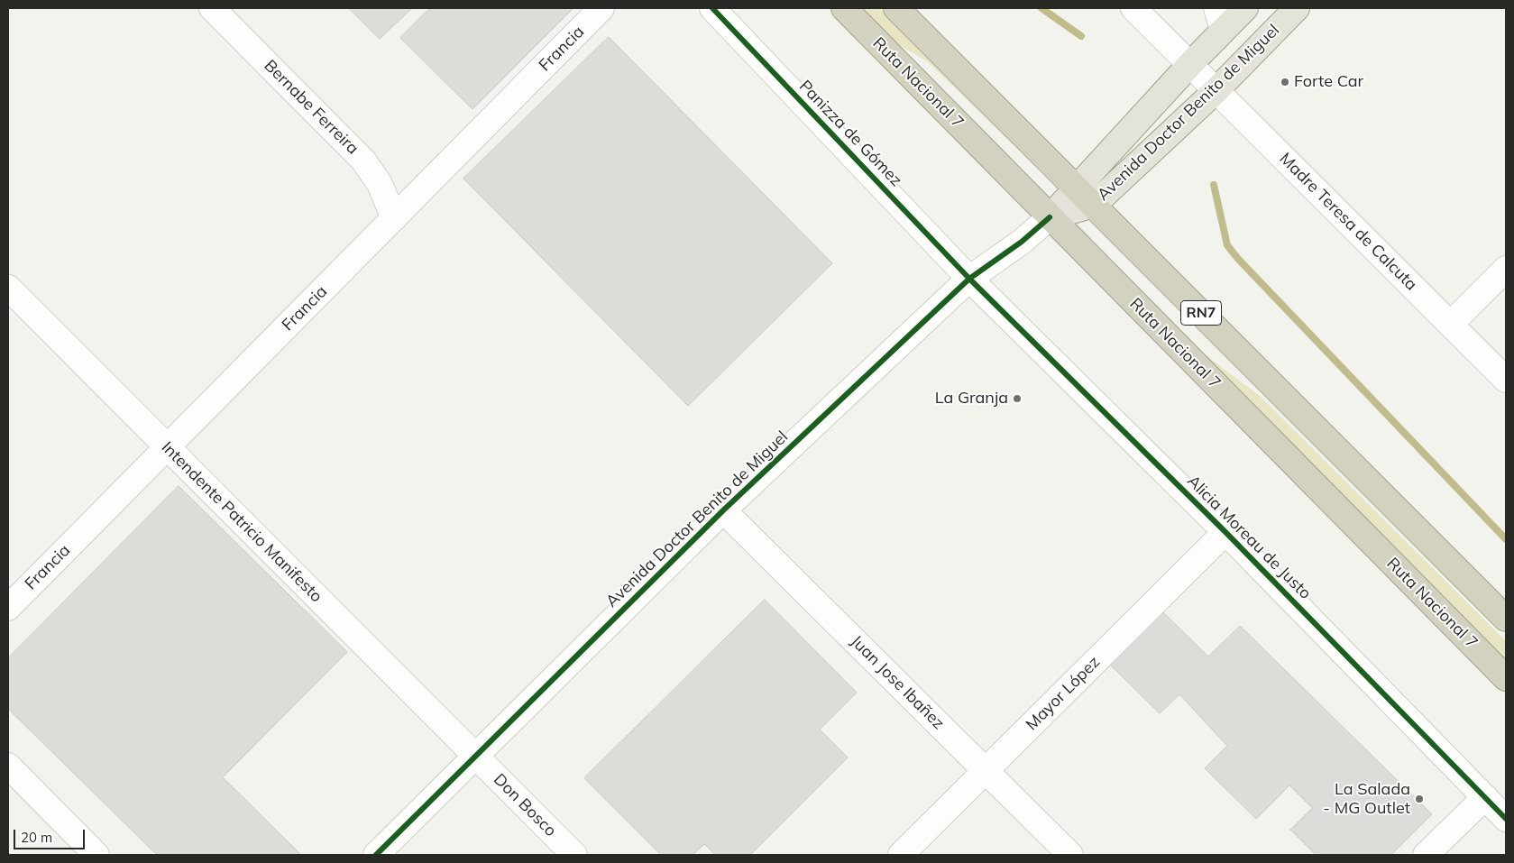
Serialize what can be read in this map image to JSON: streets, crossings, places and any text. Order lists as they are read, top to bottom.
{
  "streets": {
    "highway": ["Ruta Nacional 7", "RN7"],
    "main road": ["Avenida Doctor Benito de Miguel"],
    "street": [
      "Francia",
      "Bernabe Ferreira",
      "Panizza de Gómez",
      "Madre Teresa de Calcuta",
      "Intendente Patricio Manifesto",
      "Alicia Moreau de Justo",
      "Juan Jose Ibañez",
      "Mayor López",
      "Don Bosco"
    ]
  },
  "crossings": [
    ["Francia", "Bernabe Ferreira"],
    ["Francia", "Intendente Patricio Manifesto"],
    ["Ruta Nacional 7", "Avenida Doctor Benito de Miguel"],
    ["Avenida Doctor Benito de Miguel", "Panizza de Gómez"],
    ["Avenida Doctor Benito de Miguel", "Madre Teresa de Calcuta"],
    ["Avenida Doctor Benito de Miguel", "RN7"],
    ["Avenida Doctor Benito de Miguel", "Intendente Patricio Manifesto"],
    ["Avenida Doctor Benito de Miguel", "Alicia Moreau de Justo"],
    ["Avenida Doctor Benito de Miguel", "Juan Jose Ibañez"],
    ["Avenida Doctor Benito de Miguel", "Don Bosco"],
    ["Panizza de Gómez", "Alicia Moreau de Justo"],
    ["Intendente Patricio Manifesto", "Don Bosco"],
    ["Alicia Moreau de Justo", "Mayor López"],
    ["Juan Jose Ibañez", "Mayor López"]
  ],
  "places": ["Forte Car", "La Granja", "La Salada - MG Outlet"],
  "scale_bar": "20 m"
}
